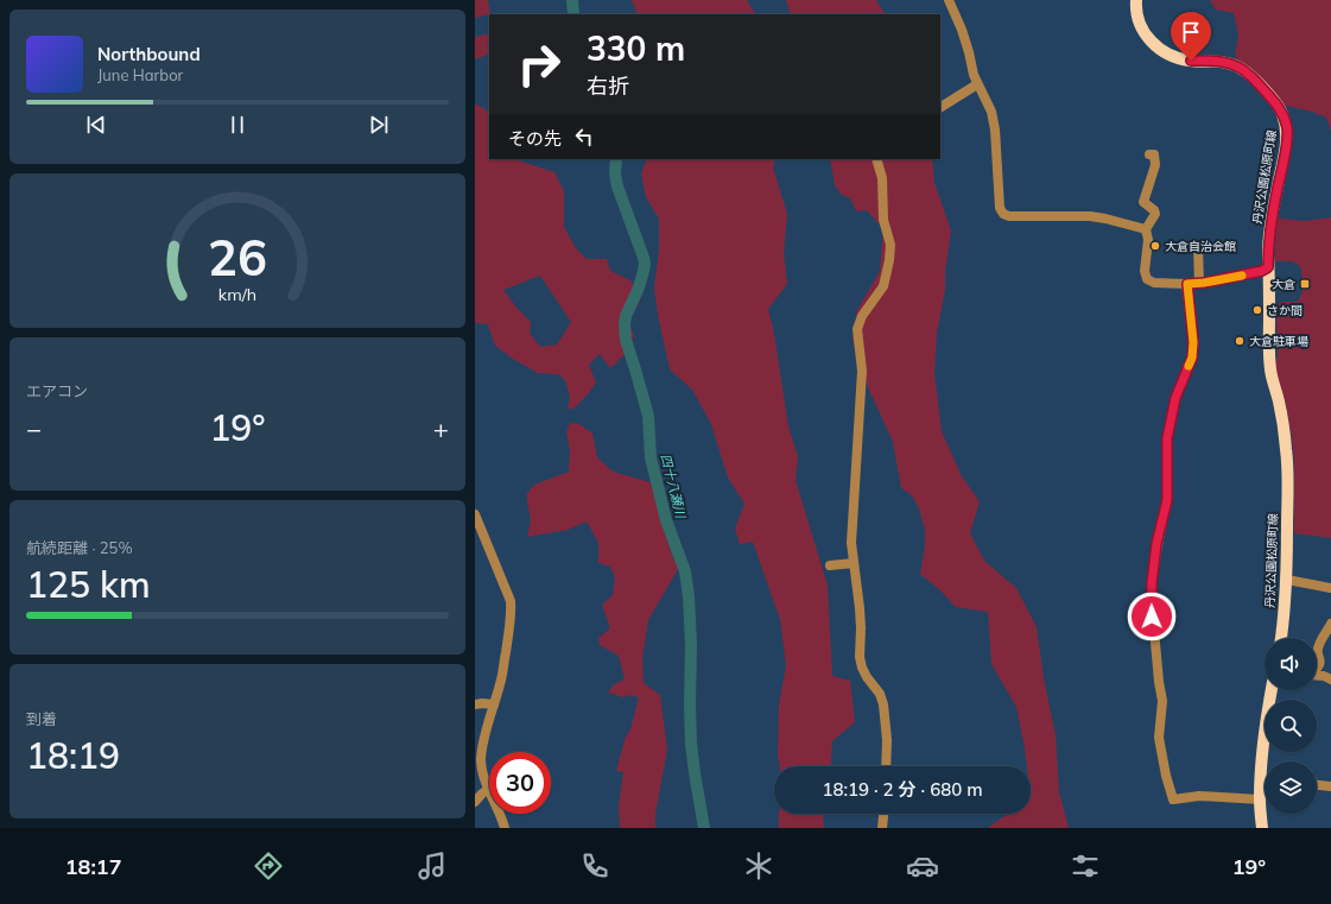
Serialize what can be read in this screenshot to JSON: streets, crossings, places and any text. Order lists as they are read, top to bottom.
{
  "streets": {
    "main road": ["丹沢公園松原町線"]
  },
  "water": ["四十八瀬川"],
  "places": {
    "other": ["大倉自治会館", "さか間", "大倉駐車場"],
    "transit": ["大倉"]
  },
  "page": {
    "turn": ["330 m", "右折"],
    "song": ["Northbound", "June Harbor"],
    "then": "その先",
    "tile": [
      "エアコン",
      ["航続距離 · 25%", "125 km"],
      ["到着", "18:19"]
    ],
    "heat": ["−", "19°", "+"],
    "limit": "30",
    "trip": "18:19 · 2 分 · 680 m",
    "tabs": ["18:17", "19°"],
    "gauge": ["26", "km/h"]
  }
}
